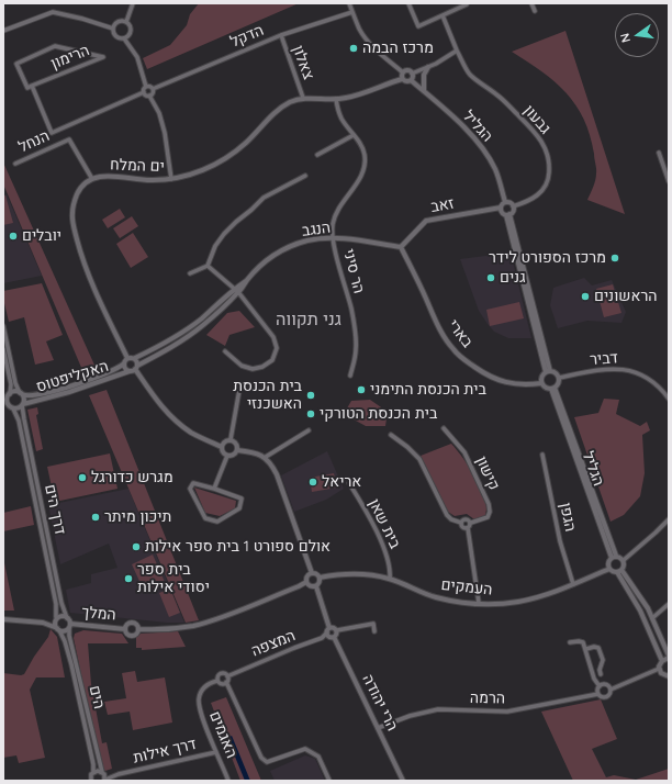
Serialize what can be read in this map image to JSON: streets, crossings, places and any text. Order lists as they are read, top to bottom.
{
  "streets": {
    "street": [
      "הדקל",
      "הרימון",
      "צאלון",
      "גבעון",
      "הגליל",
      "הנחל",
      "ים המלח",
      "זאב",
      "הנגב",
      "הר סיני",
      "בארי",
      "דביר",
      "האקליפטוס",
      "קישון",
      "דרך הים",
      "הגפן",
      "בית שאן",
      "העמקים",
      "המלך",
      "המצפה",
      "הים",
      "הרמה",
      "הרי יהודה",
      "האגמים",
      "דרך אילות"
    ]
  },
  "crossings": [
    ["הדקל", "הרימון"],
    ["הדקל", "צאלון"],
    ["צאלון", "ים המלח"],
    ["גבעון", "הגליל"],
    ["גבעון", "זאב"],
    ["הגליל", "ים המלח"],
    ["הגליל", "זאב"],
    ["הגליל", "בארי"],
    ["הגליל", "דביר"],
    ["הגליל", "העמקים"],
    ["הנחל", "ים המלח"],
    ["ים המלח", "הנגב"],
    ["ים המלח", "הר סיני"],
    ["ים המלח", "האקליפטוס"],
    ["זאב", "הנגב"],
    ["זאב", "בארי"],
    ["הנגב", "הר סיני"],
    ["הנגב", "בארי"],
    ["הנגב", "האקליפטוס"],
    ["בארי", "דביר"],
    ["האקליפטוס", "דרך הים"],
    ["דרך הים", "המלך"],
    ["דרך הים", "הים"],
    ["הגפן", "העמקים"],
    ["בית שאן", "העמקים"],
    ["המלך", "הים"],
    ["המצפה", "הרי יהודה"],
    ["המצפה", "האגמים"],
    ["הרמה", "הרי יהודה"],
    ["האגמים", "דרך אילות"]
  ],
  "districts": ["גני תקווה"],
  "places": [
    "מרכז הבמה",
    "יובלים",
    "מרכז הספורט לידר",
    "גנים",
    "הראשונים",
    "בית הכנסת התימני",
    "בית הכנסת האשכנזי",
    "בית הכנסת הטורקי",
    "מגרש כדורגל",
    "אריאל",
    "תיכון מיתר",
    "אולם ספורט 1 בית ספר אילות",
    "בית ספר יסודי אילות"
  ],
  "north": "left"
}
